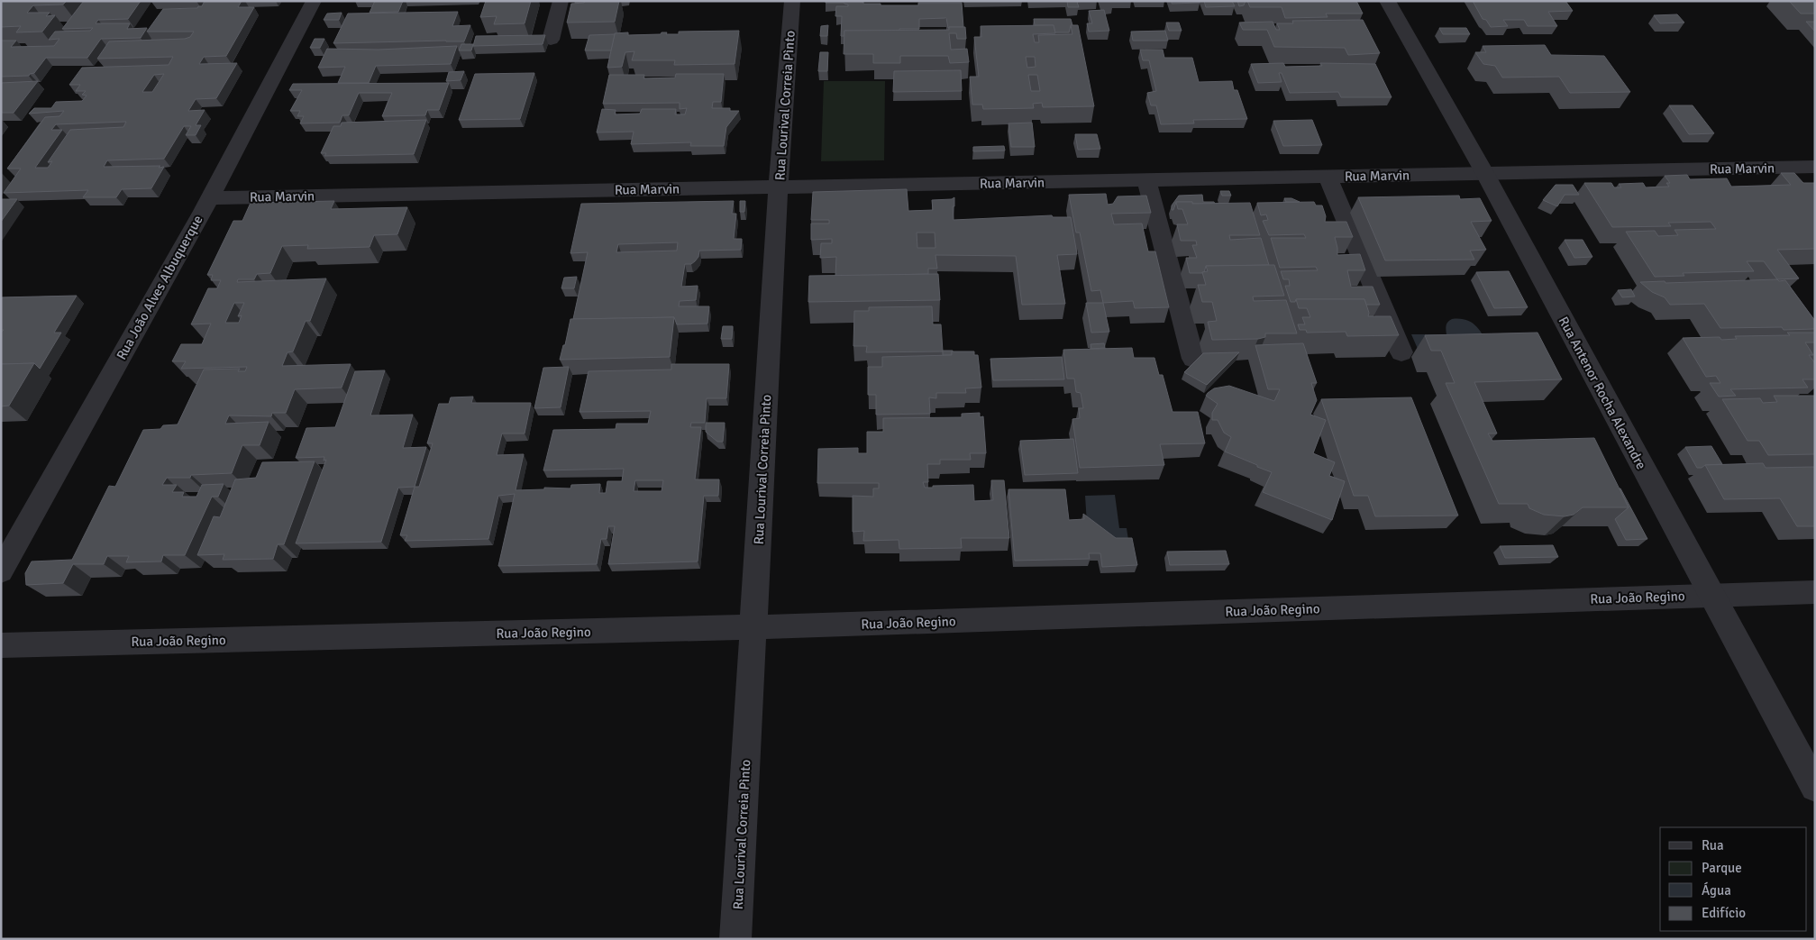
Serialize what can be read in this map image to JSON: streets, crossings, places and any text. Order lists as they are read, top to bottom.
{
  "streets": {
    "street": [
      "Rua Lourival Correia Pìnto",
      "Rua Marvin",
      "Rua João Alves Albuquerque",
      "Rua Antenor Rocha Alexandre",
      "Rua João Regino"
    ]
  },
  "crossings": [
    ["Rua Lourival Correia Pìnto", "Rua Marvin"],
    ["Rua Lourival Correia Pìnto", "Rua João Regino"],
    ["Rua Marvin", "Rua João Alves Albuquerque"],
    ["Rua Marvin", "Rua Antenor Rocha Alexandre"],
    ["Rua Antenor Rocha Alexandre", "Rua João Regino"]
  ],
  "legend": [
    "Rua",
    "Parque",
    "Água",
    "Edifício"
  ]
}
